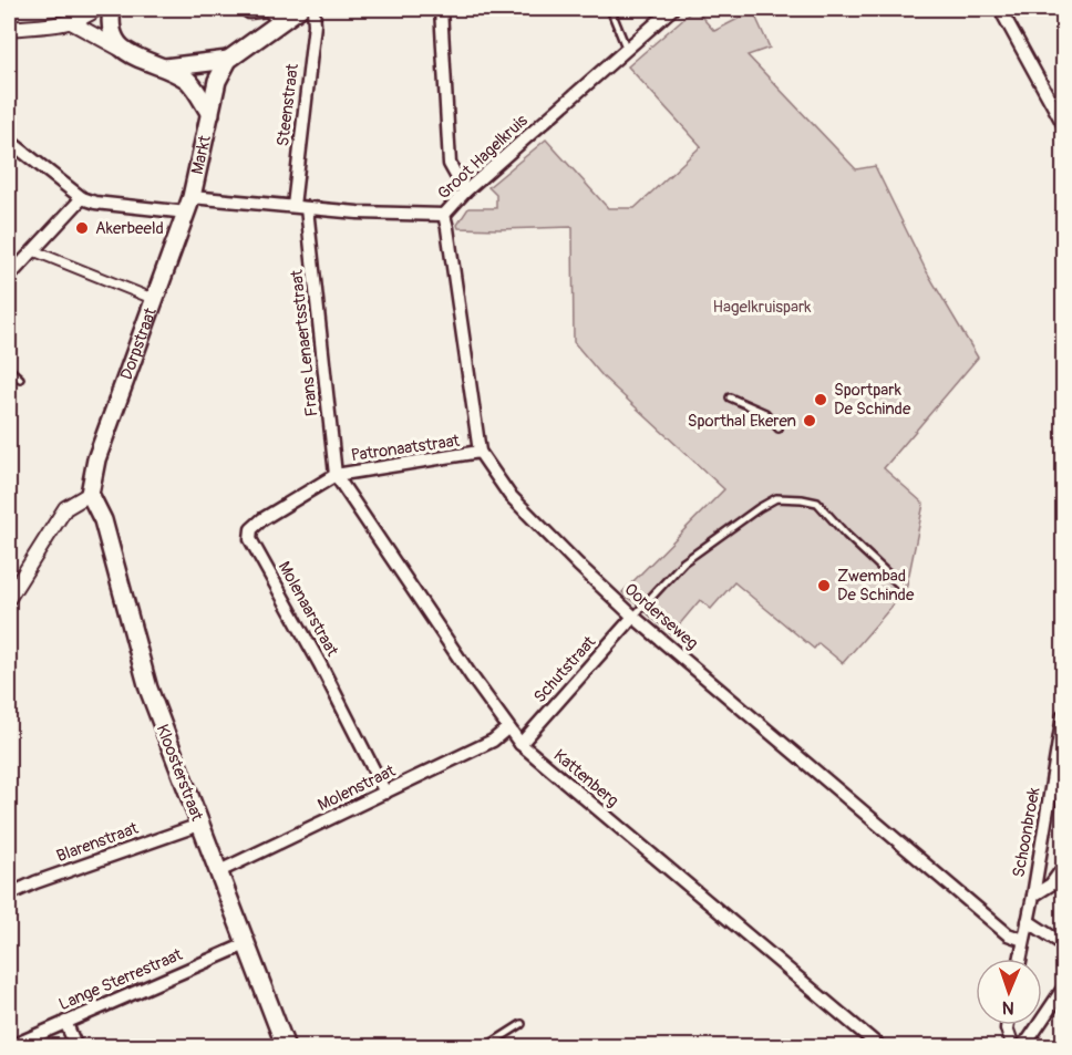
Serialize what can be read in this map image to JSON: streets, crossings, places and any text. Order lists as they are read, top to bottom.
{
  "streets": {
    "main road": ["Markt", "Dorpstraat", "Kloosterstraat"],
    "street": [
      "Steenstraat",
      "Groot Hagelkruis",
      "Frans Lenaertsstraat",
      "Patronaatstraat",
      "Molenaarstraat",
      "Oorderseweg",
      "Schutstraat",
      "Kattenberg",
      "Molenstraat",
      "Schoonbroek",
      "Blarenstraat",
      "Lange Sterrestraat"
    ]
  },
  "crossings": [
    ["Steenstraat", "Groot Hagelkruis"],
    ["Steenstraat", "Frans Lenaertsstraat"],
    ["Markt", "Groot Hagelkruis"],
    ["Markt", "Dorpstraat"],
    ["Groot Hagelkruis", "Frans Lenaertsstraat"],
    ["Groot Hagelkruis", "Dorpstraat"],
    ["Groot Hagelkruis", "Oorderseweg"],
    ["Frans Lenaertsstraat", "Patronaatstraat"],
    ["Frans Lenaertsstraat", "Molenaarstraat"],
    ["Frans Lenaertsstraat", "Kattenberg"],
    ["Dorpstraat", "Kloosterstraat"],
    ["Patronaatstraat", "Molenaarstraat"],
    ["Patronaatstraat", "Oorderseweg"],
    ["Patronaatstraat", "Kattenberg"],
    ["Molenaarstraat", "Kattenberg"],
    ["Molenaarstraat", "Molenstraat"],
    ["Oorderseweg", "Schutstraat"],
    ["Oorderseweg", "Schoonbroek"],
    ["Schutstraat", "Kattenberg"],
    ["Kloosterstraat", "Molenstraat"],
    ["Kloosterstraat", "Blarenstraat"],
    ["Kloosterstraat", "Lange Sterrestraat"],
    ["Kattenberg", "Molenstraat"]
  ],
  "parks": ["Hagelkruispark"],
  "places": [
    "Akerbeeld",
    "Sportpark De Schinde",
    "Sporthal Ekeren",
    "Zwembad De Schinde"
  ],
  "north": "bottom"
}
